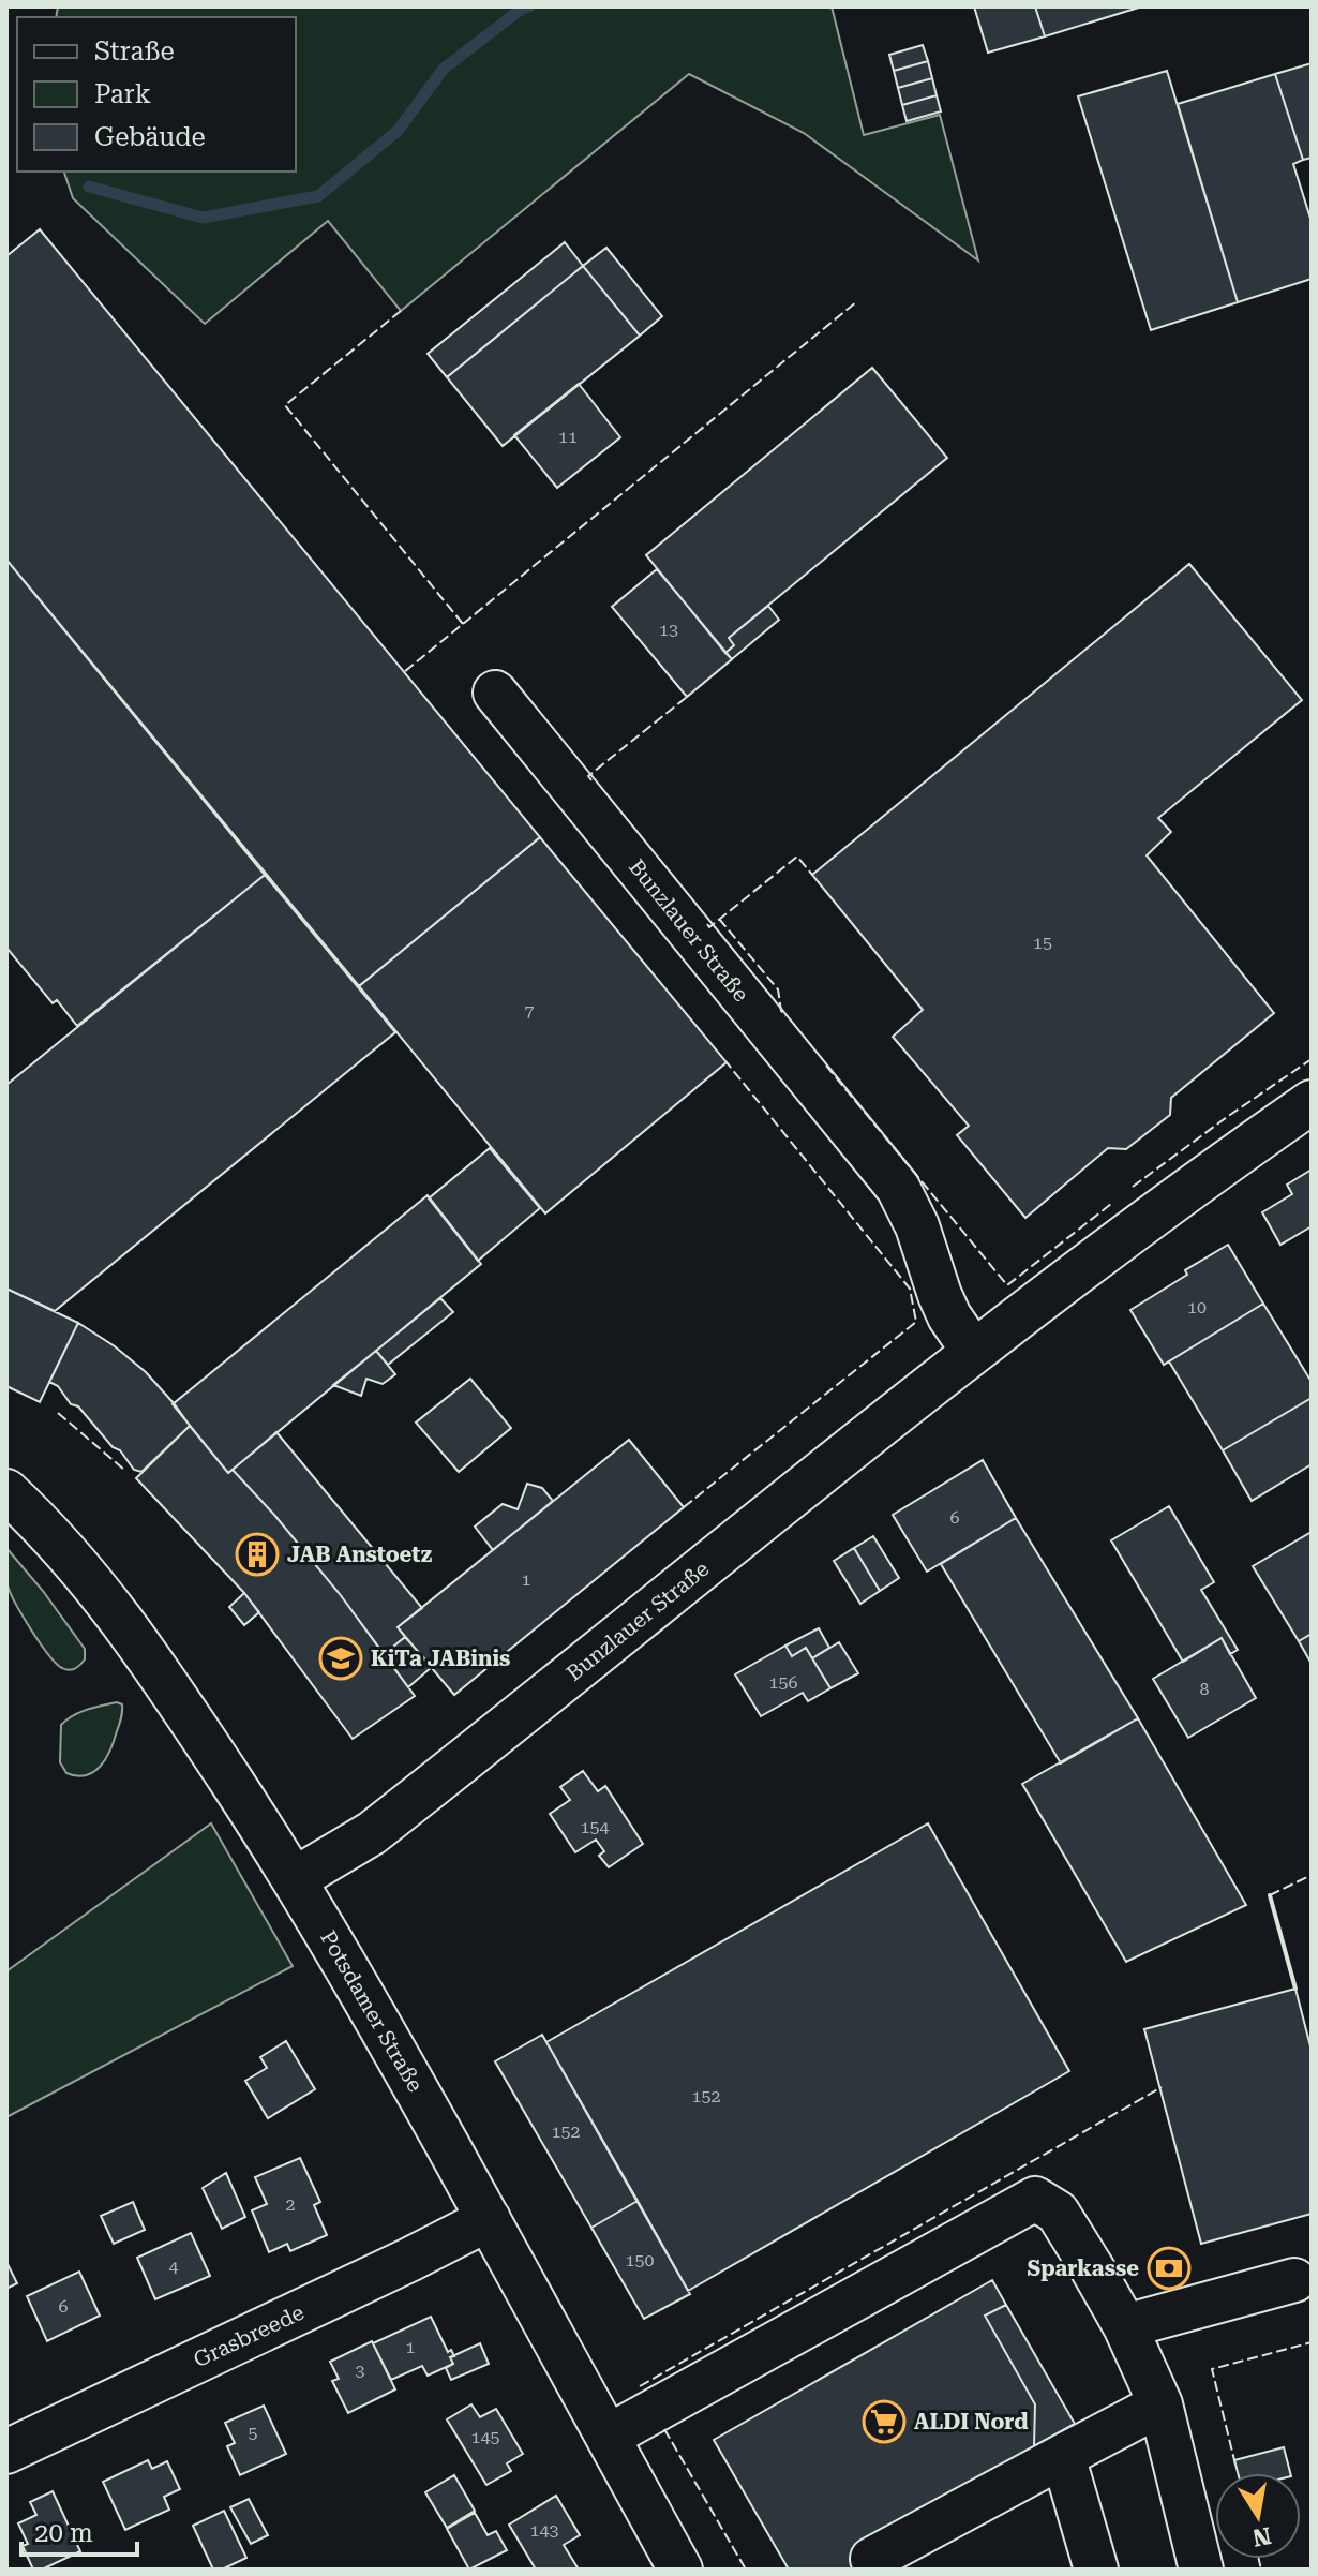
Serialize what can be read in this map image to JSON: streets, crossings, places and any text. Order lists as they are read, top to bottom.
{
  "streets": {
    "street": ["Bunzlauer Straße", "Potsdamer Straße", "Grasbreede"]
  },
  "crossings": [
    ["Bunzlauer Straße", "Potsdamer Straße"],
    ["Potsdamer Straße", "Grasbreede"]
  ],
  "places": {
    "building": ["JAB Anstoetz"],
    "school or university": ["KiTa JABinis"],
    "bank": ["Sparkasse"],
    "supermarket": ["ALDI Nord"]
  },
  "house_numbers": [
    "11",
    "13",
    "15",
    "7",
    "10",
    "6",
    "1",
    "156",
    "8",
    "154",
    "152",
    "152",
    "2",
    "150",
    "4",
    "6",
    "1",
    "3",
    "5",
    "145",
    "143"
  ],
  "legend": ["Straße", "Park", "Gebäude"],
  "scale_bar": "20 m",
  "north": "bottom"
}
